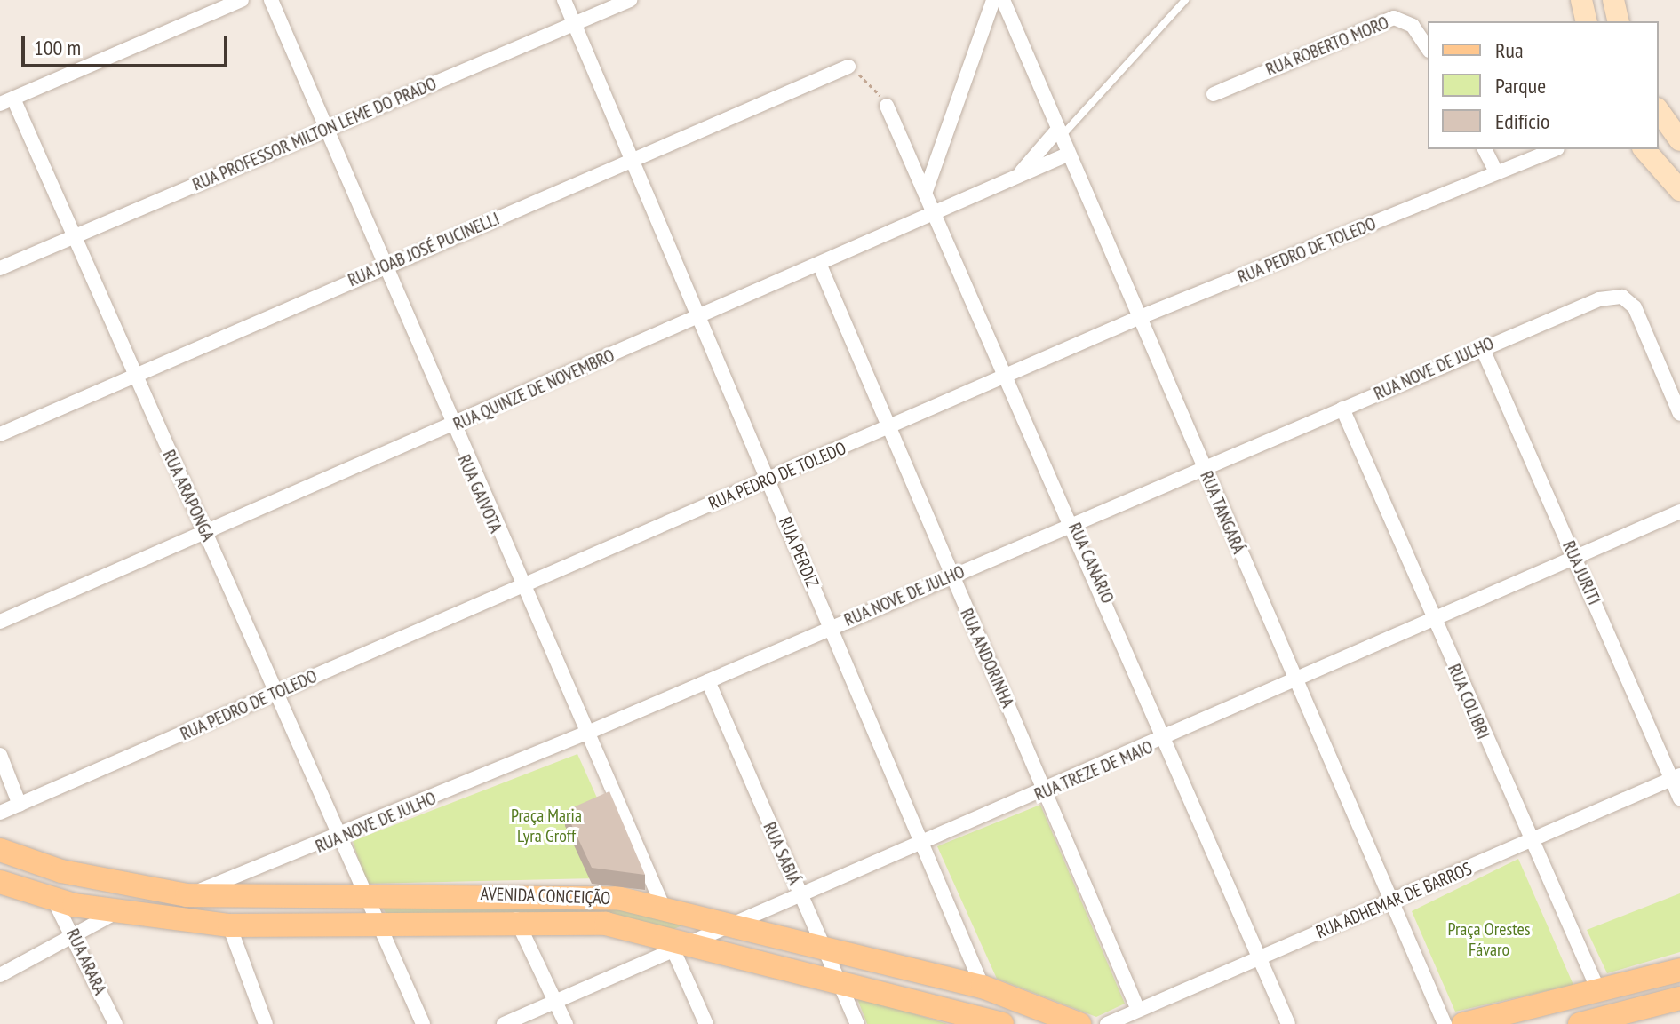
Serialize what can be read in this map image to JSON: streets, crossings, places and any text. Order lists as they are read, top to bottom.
{
  "streets": {
    "main road": ["AVENIDA CONCEIÇÃO"],
    "street": [
      "RUA ROBERTO MORO",
      "RUA PROFESSOR MILTON LEME DO PRADO",
      "RUA JOAB JOSÉ PUCINELLI",
      "RUA PEDRO DE TOLEDO",
      "RUA NOVE DE JULHO",
      "RUA QUINZE DE NOVEMBRO",
      "RUA GAIVOTA",
      "RUA ARAPONGA",
      "RUA TANGARÁ",
      "RUA PERDIZ",
      "RUA CANÁRIO",
      "RUA JURITI",
      "RUA ANDORINHA",
      "RUA COLIBRI",
      "RUA TREZE DE MAIO",
      "RUA SABIÁ",
      "RUA ADHEMAR DE BARROS",
      "RUA ARARA"
    ]
  },
  "crossings": [
    ["RUA PROFESSOR MILTON LEME DO PRADO", "RUA GAIVOTA"],
    ["RUA PROFESSOR MILTON LEME DO PRADO", "RUA ARAPONGA"],
    ["RUA PROFESSOR MILTON LEME DO PRADO", "RUA PERDIZ"],
    ["RUA JOAB JOSÉ PUCINELLI", "RUA GAIVOTA"],
    ["RUA JOAB JOSÉ PUCINELLI", "RUA ARAPONGA"],
    ["RUA JOAB JOSÉ PUCINELLI", "RUA PERDIZ"],
    ["RUA PEDRO DE TOLEDO", "RUA GAIVOTA"],
    ["RUA PEDRO DE TOLEDO", "RUA ARAPONGA"],
    ["RUA PEDRO DE TOLEDO", "RUA TANGARÁ"],
    ["RUA PEDRO DE TOLEDO", "RUA PERDIZ"],
    ["RUA PEDRO DE TOLEDO", "RUA CANÁRIO"],
    ["RUA PEDRO DE TOLEDO", "RUA ANDORINHA"],
    ["RUA NOVE DE JULHO", "RUA GAIVOTA"],
    ["RUA NOVE DE JULHO", "RUA ARAPONGA"],
    ["RUA NOVE DE JULHO", "RUA TANGARÁ"],
    ["RUA NOVE DE JULHO", "RUA PERDIZ"],
    ["RUA NOVE DE JULHO", "RUA CANÁRIO"],
    ["RUA NOVE DE JULHO", "RUA JURITI"],
    ["RUA NOVE DE JULHO", "RUA ANDORINHA"],
    ["RUA NOVE DE JULHO", "RUA COLIBRI"],
    ["RUA NOVE DE JULHO", "RUA SABIÁ"],
    ["RUA NOVE DE JULHO", "AVENIDA CONCEIÇÃO"],
    ["RUA QUINZE DE NOVEMBRO", "RUA GAIVOTA"],
    ["RUA QUINZE DE NOVEMBRO", "RUA ARAPONGA"],
    ["RUA QUINZE DE NOVEMBRO", "RUA TANGARÁ"],
    ["RUA QUINZE DE NOVEMBRO", "RUA PERDIZ"],
    ["RUA QUINZE DE NOVEMBRO", "RUA CANÁRIO"],
    ["RUA QUINZE DE NOVEMBRO", "RUA ANDORINHA"],
    ["RUA GAIVOTA", "AVENIDA CONCEIÇÃO"],
    ["RUA ARAPONGA", "AVENIDA CONCEIÇÃO"],
    ["RUA TANGARÁ", "RUA TREZE DE MAIO"],
    ["RUA TANGARÁ", "RUA ADHEMAR DE BARROS"],
    ["RUA PERDIZ", "RUA TREZE DE MAIO"],
    ["RUA PERDIZ", "AVENIDA CONCEIÇÃO"],
    ["RUA CANÁRIO", "RUA TREZE DE MAIO"],
    ["RUA CANÁRIO", "RUA ADHEMAR DE BARROS"],
    ["RUA JURITI", "RUA TREZE DE MAIO"],
    ["RUA JURITI", "RUA ADHEMAR DE BARROS"],
    ["RUA ANDORINHA", "RUA TREZE DE MAIO"],
    ["RUA ANDORINHA", "RUA ADHEMAR DE BARROS"],
    ["RUA COLIBRI", "RUA TREZE DE MAIO"],
    ["RUA COLIBRI", "RUA ADHEMAR DE BARROS"],
    ["RUA TREZE DE MAIO", "RUA SABIÁ"],
    ["RUA TREZE DE MAIO", "AVENIDA CONCEIÇÃO"],
    ["RUA SABIÁ", "AVENIDA CONCEIÇÃO"],
    ["AVENIDA CONCEIÇÃO", "RUA ARARA"]
  ],
  "parks": ["Praça Maria Lyra Groff", "Praça Orestes Fávaro"],
  "legend": ["Rua", "Parque", "Edifício"],
  "scale_bar": "100 m"
}
